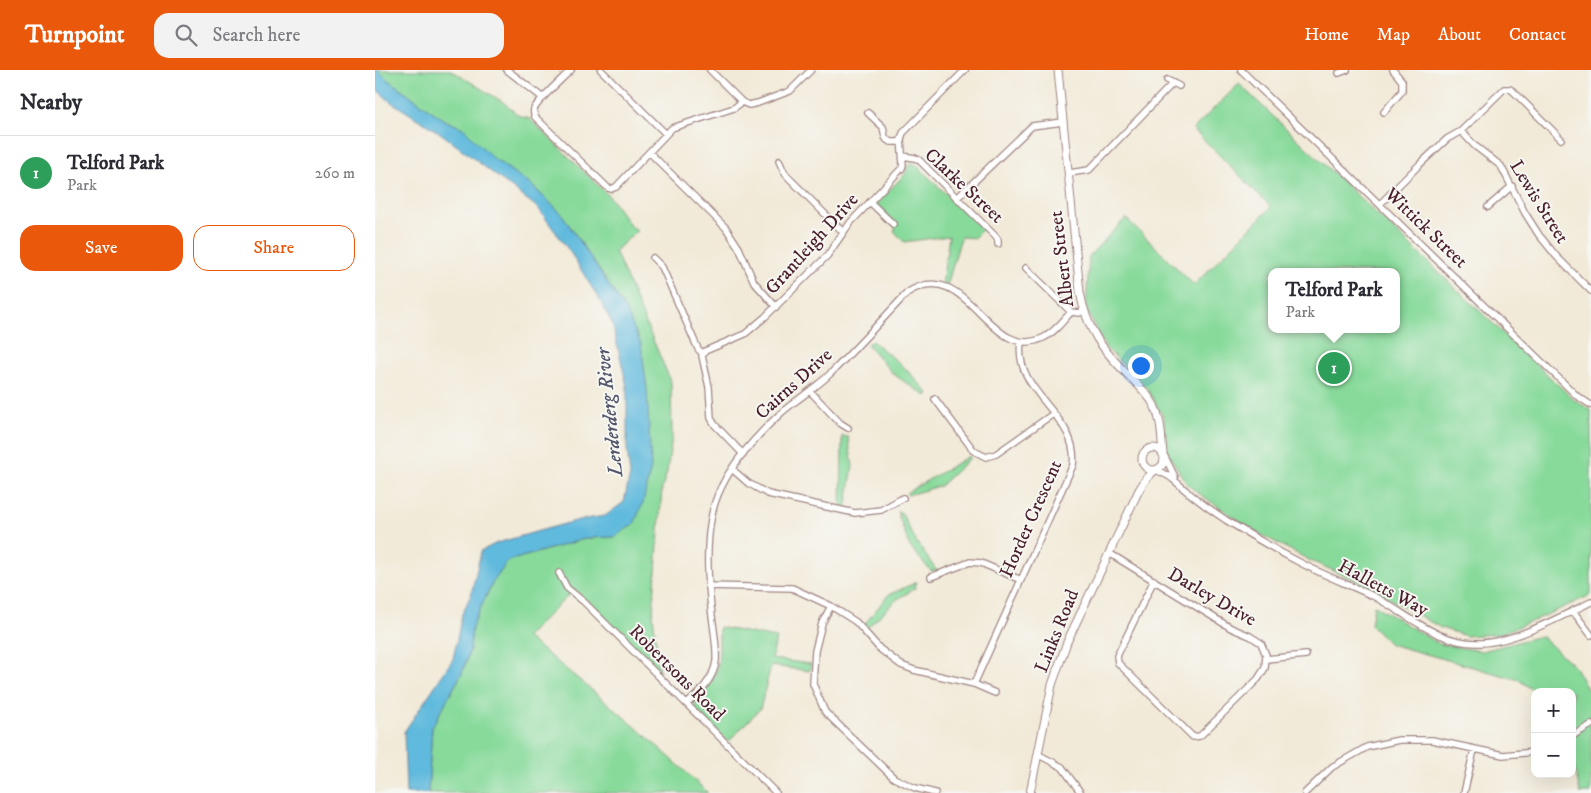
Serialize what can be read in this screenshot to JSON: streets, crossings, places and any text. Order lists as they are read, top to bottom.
{
  "streets": {
    "street": [
      "Clarke Street",
      "Lewis Street",
      "Wittick Street",
      "Grantleigh Drive",
      "Albert Street",
      "Cairns Drive",
      "Horder Crescent",
      "Halletts Way",
      "Darley Drive",
      "Links Road",
      "Robertsons Road"
    ]
  },
  "crossings": [
    ["Clarke Street", "Grantleigh Drive"],
    ["Albert Street", "Halletts Way"],
    ["Albert Street", "Links Road"],
    ["Cairns Drive", "Horder Crescent"],
    ["Cairns Drive", "Robertsons Road"],
    ["Halletts Way", "Links Road"],
    ["Darley Drive", "Links Road"]
  ],
  "water": ["Lerderderg River"],
  "page": {
    "header": "Turnpoint",
    "search": "Search here",
    "nav": [
      "Home",
      "Map",
      "About",
      "Contact"
    ],
    "heading": "Nearby",
    "list": [
      {
        "mark": "1",
        "name": "Telford Park",
        "note": "Park",
        "value": "260 m"
      }
    ],
    "buttons": ["Save", "Share"],
    "popup": ["Telford Park", "Park"],
    "pins": "1",
    "map_buttons": ["+", "−"]
  }
}
